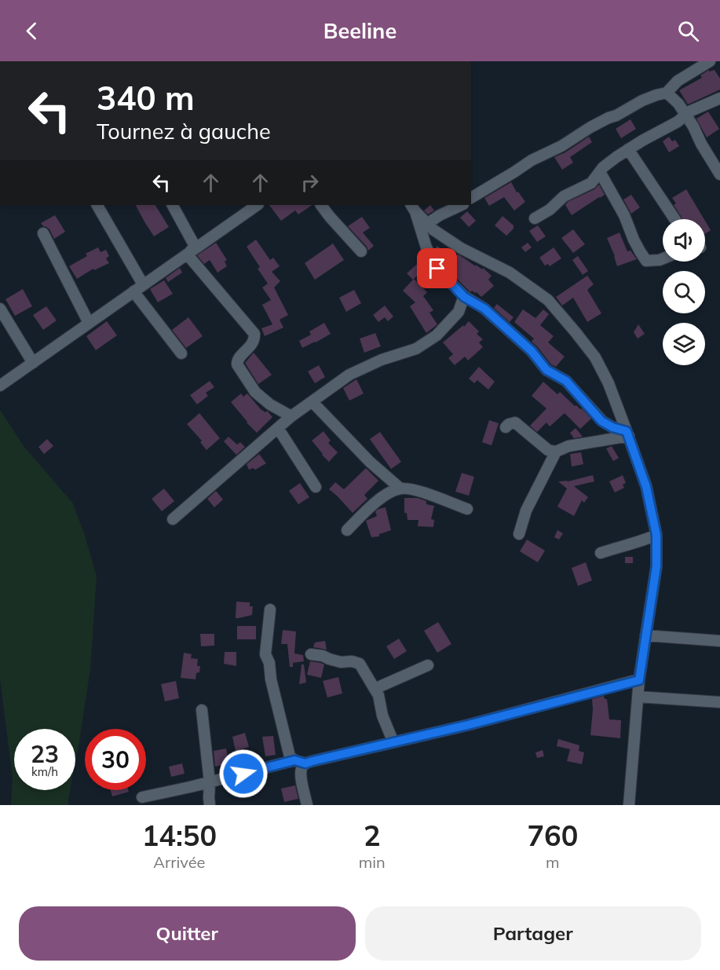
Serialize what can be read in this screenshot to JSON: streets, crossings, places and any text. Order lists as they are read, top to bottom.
{
  "page": {
    "header": "Beeline",
    "turn": ["340 m", "Tournez à gauche"],
    "speed": "23 km/h",
    "limit": "30",
    "eta": [
      "14:50",
      "Arrivée",
      "2",
      "min",
      "760",
      "m"
    ],
    "buttons": ["Quitter", "Partager"]
  }
}
